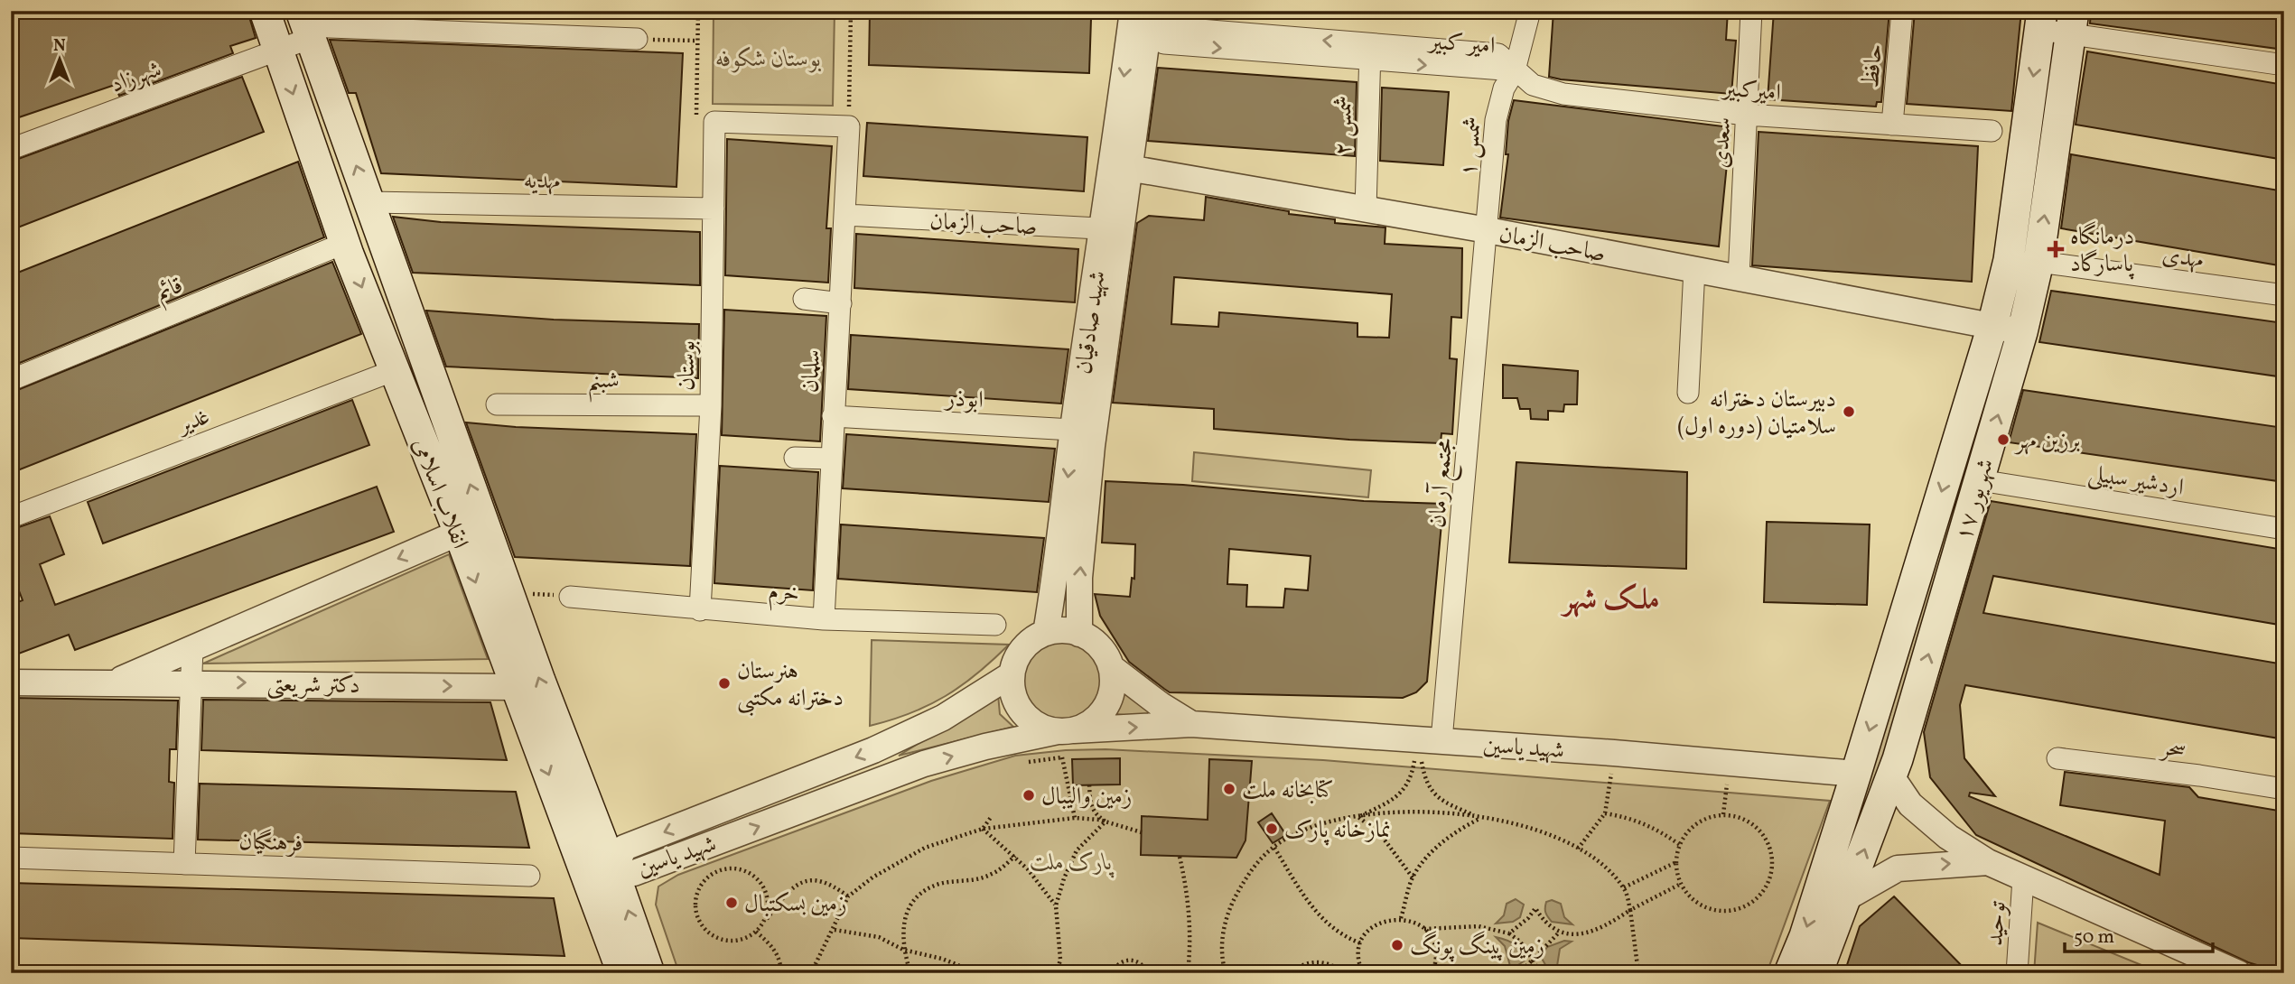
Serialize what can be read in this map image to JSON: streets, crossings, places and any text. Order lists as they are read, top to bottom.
{
  "streets": {
    "main road": ["انقلاب اسلامی", "۱۷ شهریور"],
    "street": [
      "امیر کبیر",
      "حافظ",
      "شهرزاد",
      "امیرکبیر",
      "شمس ۲",
      "سعدی",
      "شمس ۱",
      "مهدیه",
      "صاحب الزمان",
      "مهدی",
      "قائم",
      "شهید صادقیان",
      "بوستان",
      "سلمان",
      "شبنم",
      "ابوذر",
      "غدیر",
      "اردشیر سبیلی",
      "مجتمع آرمان",
      "خرم",
      "دکتر شریعتی",
      "شهید یاسین",
      "سحر",
      "فرهنگیان",
      "توحید"
    ]
  },
  "crossings": [
    ["امیر کبیر", "امیرکبیر"],
    ["امیر کبیر", "شمس ۲"],
    ["امیر کبیر", "شمس ۱"],
    ["حافظ", "امیرکبیر"],
    ["شهرزاد", "انقلاب اسلامی"],
    ["امیرکبیر", "سعدی"],
    ["امیرکبیر", "شمس ۱"],
    ["شمس ۲", "صاحب الزمان"],
    ["سعدی", "صاحب الزمان"],
    ["شمس ۱", "صاحب الزمان"],
    ["شمس ۱", "مجتمع آرمان"],
    ["مهدیه", "بوستان"],
    ["مهدیه", "انقلاب اسلامی"],
    ["صاحب الزمان", "شهید صادقیان"],
    ["صاحب الزمان", "سلمان"],
    ["صاحب الزمان", "مجتمع آرمان"],
    ["صاحب الزمان", "۱۷ شهریور"],
    ["مهدی", "۱۷ شهریور"],
    ["قائم", "انقلاب اسلامی"],
    ["شهید صادقیان", "ابوذر"],
    ["شهید صادقیان", "شهید یاسین"],
    ["بوستان", "شبنم"],
    ["بوستان", "خرم"],
    ["سلمان", "ابوذر"],
    ["سلمان", "خرم"],
    ["غدیر", "انقلاب اسلامی"],
    ["اردشیر سبیلی", "۱۷ شهریور"],
    ["مجتمع آرمان", "شهید یاسین"],
    ["انقلاب اسلامی", "دکتر شریعتی"],
    ["انقلاب اسلامی", "شهید یاسین"],
    ["۱۷ شهریور", "شهید یاسین"]
  ],
  "districts": ["ملک شهر"],
  "parks": ["بوستان شکوفه", "پارک ملت"],
  "places": {
    "health": ["درمانگاه پاسارگاد"],
    "other": [
      "دبیرستان دخترانه سلامتیان (دوره اول)",
      "برزین مهر",
      "هنرستان دخترانه مکتبی",
      "کتابخانه ملت",
      "زمین والیبال",
      "نمازخانه پارک",
      "زمین بسکتبال",
      "زمین پینگ پونگ"
    ]
  },
  "scale_bar": "50 m",
  "north": "top"
}
